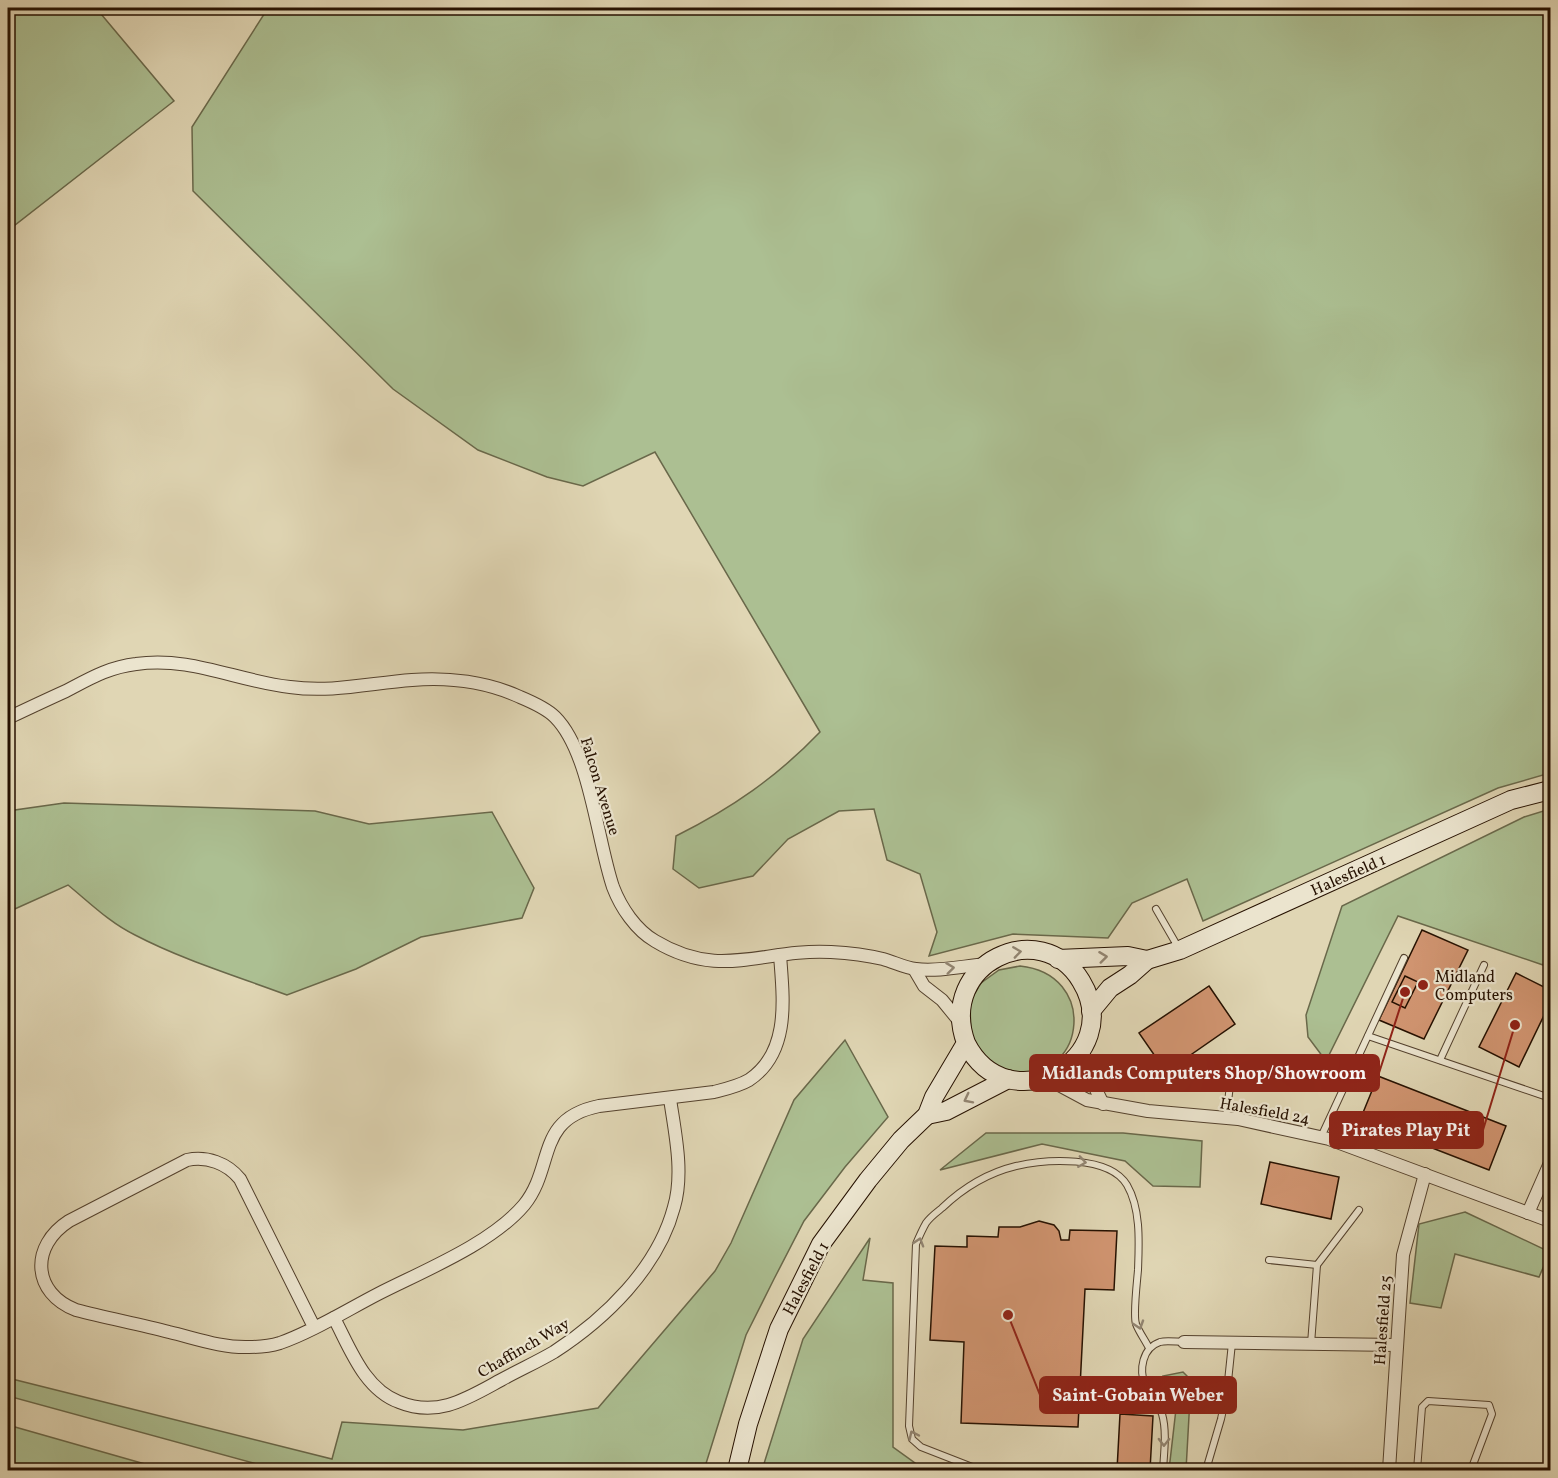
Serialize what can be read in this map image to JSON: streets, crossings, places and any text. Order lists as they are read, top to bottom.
{
  "streets": {
    "street": [
      "Falcon Avenue",
      "Halesfield 1",
      "Halesfield 24",
      "Halesfield 25",
      "Chaffinch Way"
    ]
  },
  "crossings": [
    ["Falcon Avenue", "Halesfield 1"],
    ["Falcon Avenue", "Halesfield 24"],
    ["Halesfield 1", "Halesfield 24"],
    ["Halesfield 24", "Halesfield 25"]
  ],
  "places": [
    "Midland Computers",
    "Midlands Computers Shop/Showroom",
    "Pirates Play Pit",
    "Saint-Gobain Weber"
  ]
}
